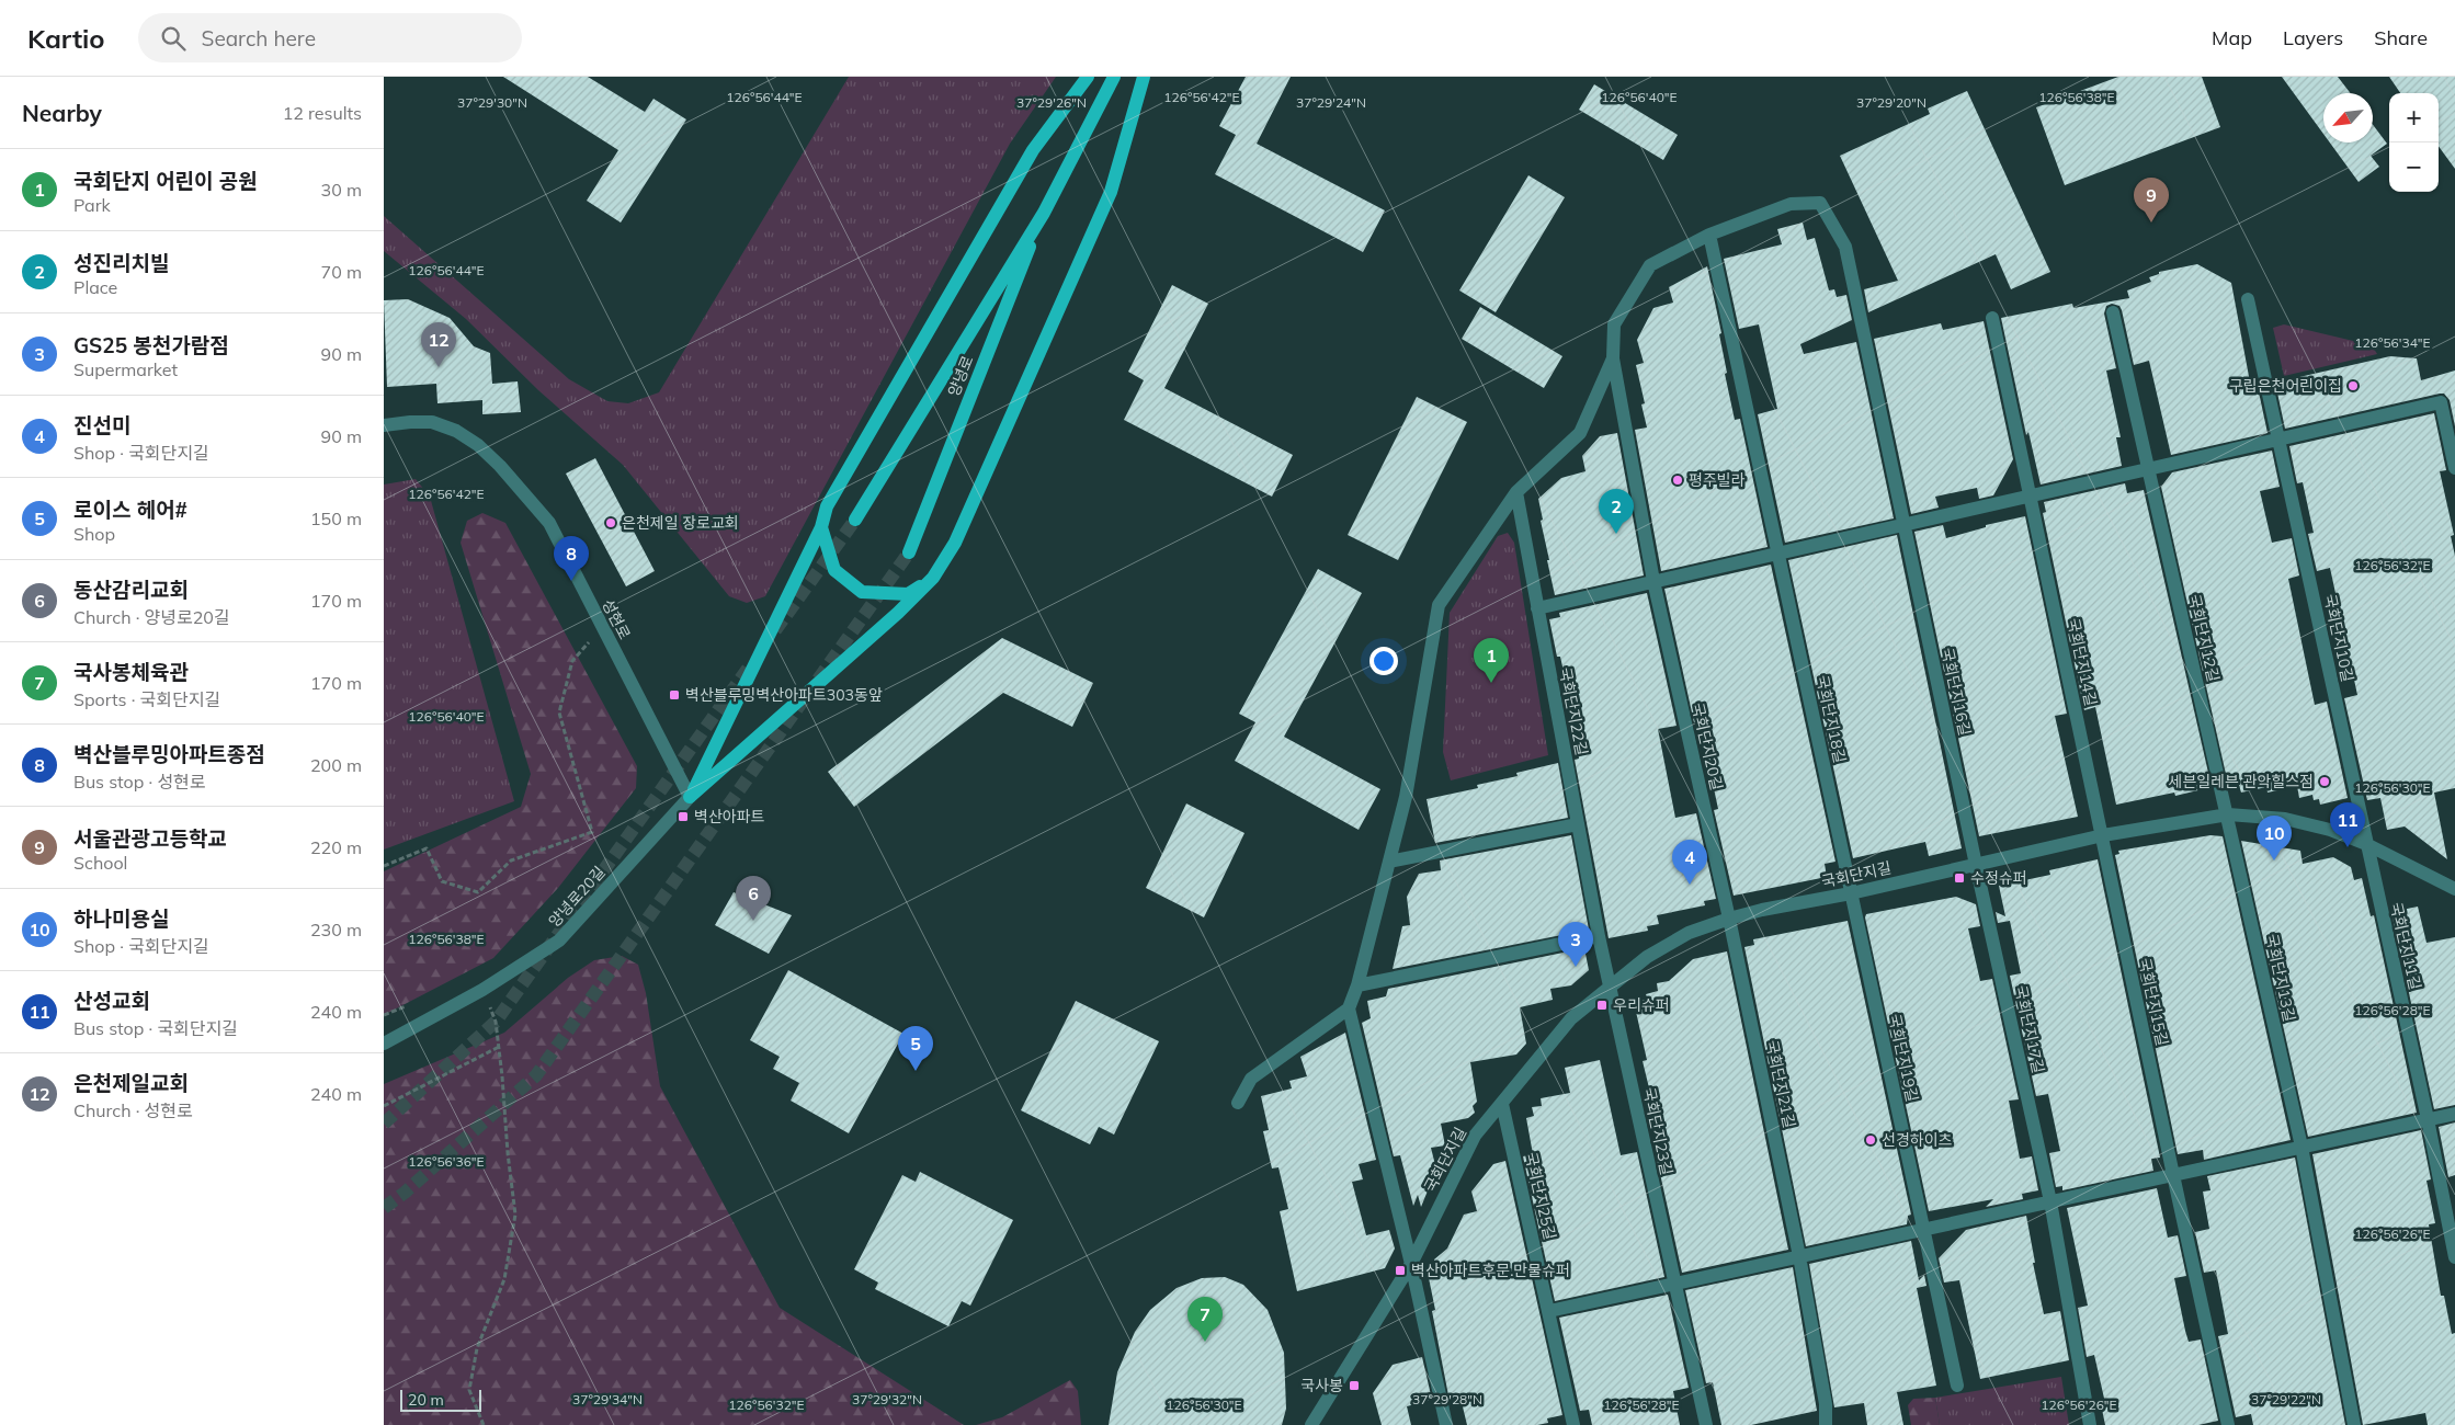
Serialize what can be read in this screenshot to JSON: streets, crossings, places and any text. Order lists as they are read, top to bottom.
{
  "streets": {
    "main road": ["양녕로"],
    "street": [
      "성현로",
      "국회단지12길",
      "국회단지10길",
      "국회단지14길",
      "국회단지16길",
      "국회단지22길",
      "국회단지18길",
      "국회단지20길",
      "국회단지길",
      "양녕로20길",
      "국회단지11길",
      "국회단지13길",
      "국회단지15길",
      "국회단지17길",
      "국회단지19길",
      "국회단지21길",
      "국회단지23길",
      "국회단지25길"
    ]
  },
  "crossings": [
    ["성현로", "양녕로20길"],
    ["국회단지12길", "국회단지길"],
    ["국회단지12길", "국회단지13길"],
    ["국회단지10길", "국회단지길"],
    ["국회단지10길", "국회단지11길"],
    ["국회단지14길", "국회단지길"],
    ["국회단지14길", "국회단지15길"],
    ["국회단지16길", "국회단지18길"],
    ["국회단지16길", "국회단지길"],
    ["국회단지16길", "국회단지17길"],
    ["국회단지22길", "국회단지길"],
    ["국회단지22길", "국회단지23길"],
    ["국회단지18길", "국회단지길"],
    ["국회단지18길", "국회단지19길"],
    ["국회단지20길", "국회단지길"],
    ["국회단지20길", "국회단지21길"],
    ["국회단지길", "국회단지11길"],
    ["국회단지길", "국회단지13길"],
    ["국회단지길", "국회단지15길"],
    ["국회단지길", "국회단지17길"],
    ["국회단지길", "국회단지19길"],
    ["국회단지길", "국회단지21길"],
    ["국회단지길", "국회단지23길"],
    ["국회단지길", "국회단지25길"]
  ],
  "places": {
    "other": [
      "구립은천어린이집",
      "평주빌라",
      "은천제일 장로교회",
      "세븐일레븐 관악힐스점",
      "선경하이츠"
    ],
    "transit": [
      "벽산블루밍벽산아파트303동앞",
      "벽산아파트",
      "수정슈퍼",
      "우리슈퍼",
      "벽산아파트후문.만물슈퍼",
      "국사봉"
    ]
  },
  "scale_bar": "20 m",
  "north": "bottom left",
  "page": {
    "header": "Kartio",
    "search": "Search here",
    "nav": ["Map", "Layers", "Share"],
    "heading": ["Nearby", "12 results"],
    "map_buttons": ["+", "−"],
    "list": [
      {
        "mark": "1",
        "name": "국회단지 어린이 공원",
        "note": "Park",
        "value": "30 m"
      },
      {
        "mark": "2",
        "name": "성진리치빌",
        "note": "Place",
        "value": "70 m"
      },
      {
        "mark": "3",
        "name": "GS25 봉천가람점",
        "note": "Supermarket",
        "value": "90 m"
      },
      {
        "mark": "4",
        "name": "진선미",
        "note": "Shop · 국회단지길",
        "value": "90 m"
      },
      {
        "mark": "5",
        "name": "로이스 헤어#",
        "note": "Shop",
        "value": "150 m"
      },
      {
        "mark": "6",
        "name": "동산감리교회",
        "note": "Church · 양녕로20길",
        "value": "170 m"
      },
      {
        "mark": "7",
        "name": "국사봉체육관",
        "note": "Sports · 국회단지길",
        "value": "170 m"
      },
      {
        "mark": "8",
        "name": "벽산블루밍아파트종점",
        "note": "Bus stop · 성현로",
        "value": "200 m"
      },
      {
        "mark": "9",
        "name": "서울관광고등학교",
        "note": "School",
        "value": "220 m"
      },
      {
        "mark": "10",
        "name": "하나미용실",
        "note": "Shop · 국회단지길",
        "value": "230 m"
      },
      {
        "mark": "11",
        "name": "산성교회",
        "note": "Bus stop · 국회단지길",
        "value": "240 m"
      },
      {
        "mark": "12",
        "name": "은천제일교회",
        "note": "Church · 성현로",
        "value": "240 m"
      }
    ],
    "pins": [
      "9",
      "12",
      "2",
      "8",
      "1",
      "11",
      "10",
      "4",
      "6",
      "3",
      "5",
      "7"
    ],
    "scale": "20 m"
  },
  "coordinates": [
    "126°56'42\"E",
    "126°56'40\"E",
    "126°56'38\"E",
    "126°56'44\"E",
    "37°29'30\"N",
    "37°29'26\"N",
    "37°29'24\"N",
    "37°29'20\"N",
    "126°56'34\"E",
    "126°56'32\"E",
    "126°56'30\"E",
    "126°56'28\"E",
    "126°56'36\"E",
    "126°56'26\"E",
    "37°29'34\"N",
    "37°29'32\"N",
    "37°29'28\"N",
    "37°29'22\"N"
  ]
}
